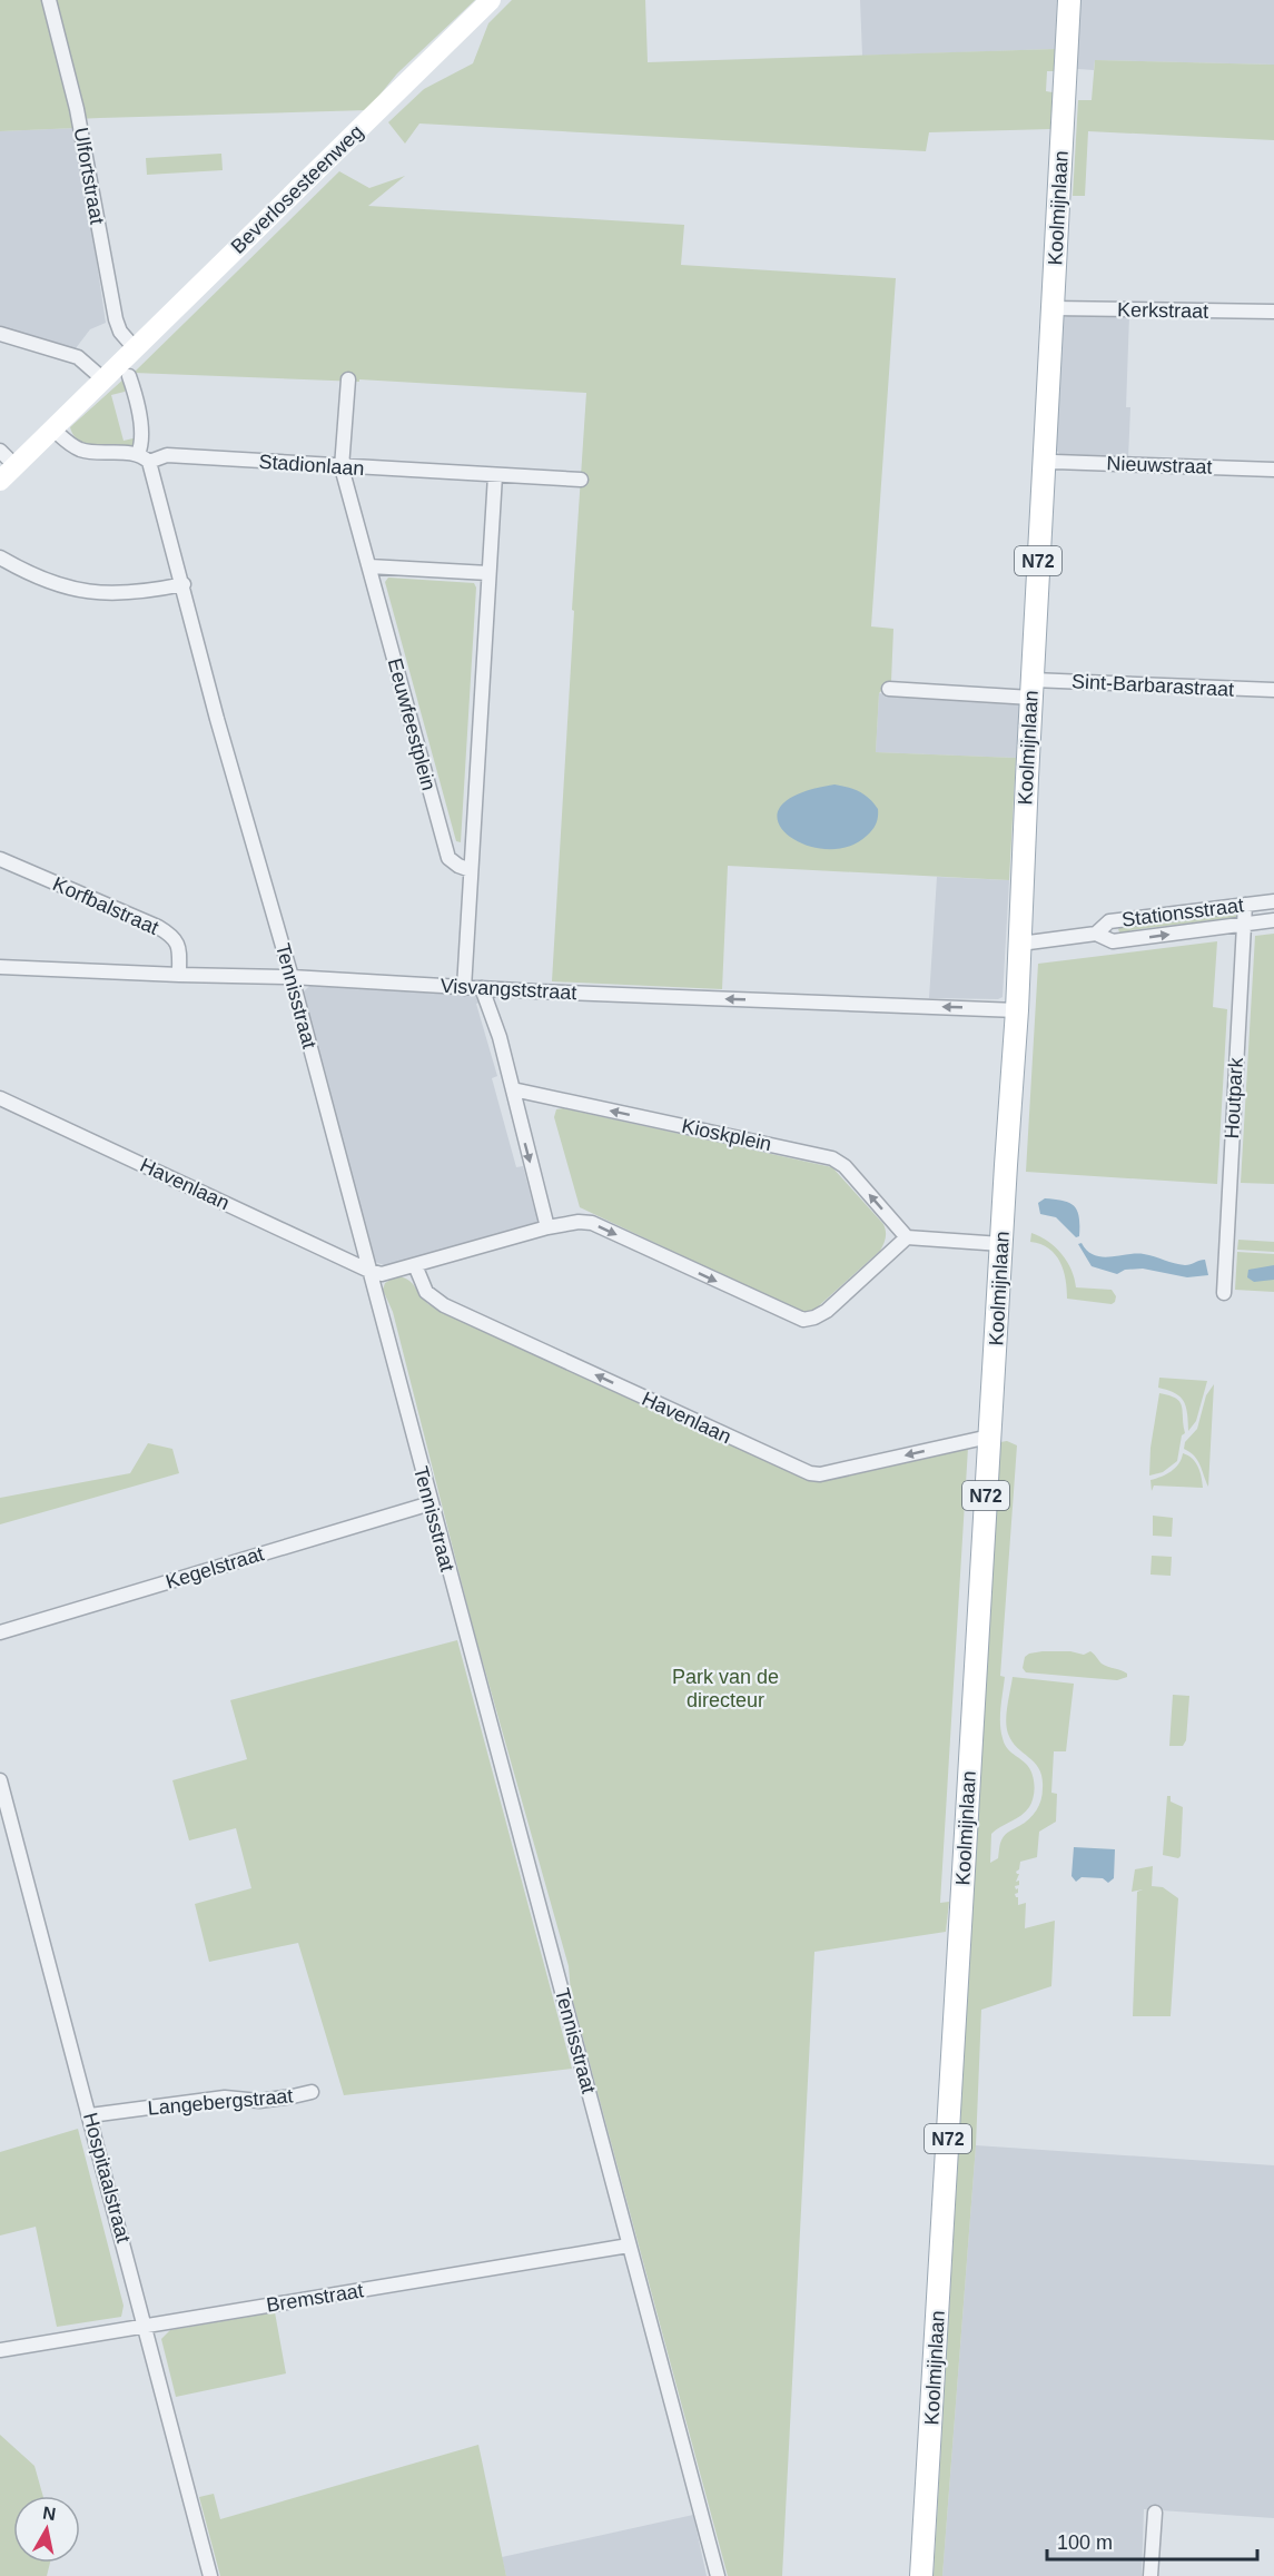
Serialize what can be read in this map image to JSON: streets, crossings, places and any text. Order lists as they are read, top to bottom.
{
  "streets": {
    "main road": ["Koolmijnlaan", "N72"],
    "street": [
      "Ulfortstraat",
      "Beverlosesteenweg",
      "Kerkstraat",
      "Stadionlaan",
      "Nieuwstraat",
      "Sint-Barbarastraat",
      "Eeuwfeestplein",
      "Korfbalstraat",
      "Stationsstraat",
      "Visvangststraat",
      "Tennisstraat",
      "Houtpark",
      "Kioskplein",
      "Havenlaan",
      "Kegelstraat",
      "Langebergstraat",
      "Hospitaalstraat",
      "Bremstraat"
    ]
  },
  "crossings": [
    ["Ulfortstraat", "Beverlosesteenweg"],
    ["Beverlosesteenweg", "Stadionlaan"],
    ["Koolmijnlaan", "Kerkstraat"],
    ["Koolmijnlaan", "Nieuwstraat"],
    ["Koolmijnlaan", "Sint-Barbarastraat"],
    ["Koolmijnlaan", "Stationsstraat"],
    ["Koolmijnlaan", "Visvangststraat"],
    ["Koolmijnlaan", "Havenlaan"],
    ["Stadionlaan", "Eeuwfeestplein"],
    ["Stadionlaan", "Tennisstraat"],
    ["Korfbalstraat", "Visvangststraat"],
    ["Stationsstraat", "Houtpark"],
    ["Visvangststraat", "Tennisstraat"],
    ["Tennisstraat", "Havenlaan"],
    ["Tennisstraat", "Kegelstraat"],
    ["Tennisstraat", "Bremstraat"],
    ["Langebergstraat", "Hospitaalstraat"],
    ["Hospitaalstraat", "Bremstraat"]
  ],
  "one_way": ["Visvangststraat", "Kioskplein", "Havenlaan"],
  "parks": ["Park van de directeur"],
  "scale_bar": "100 m",
  "north": "top"
}
